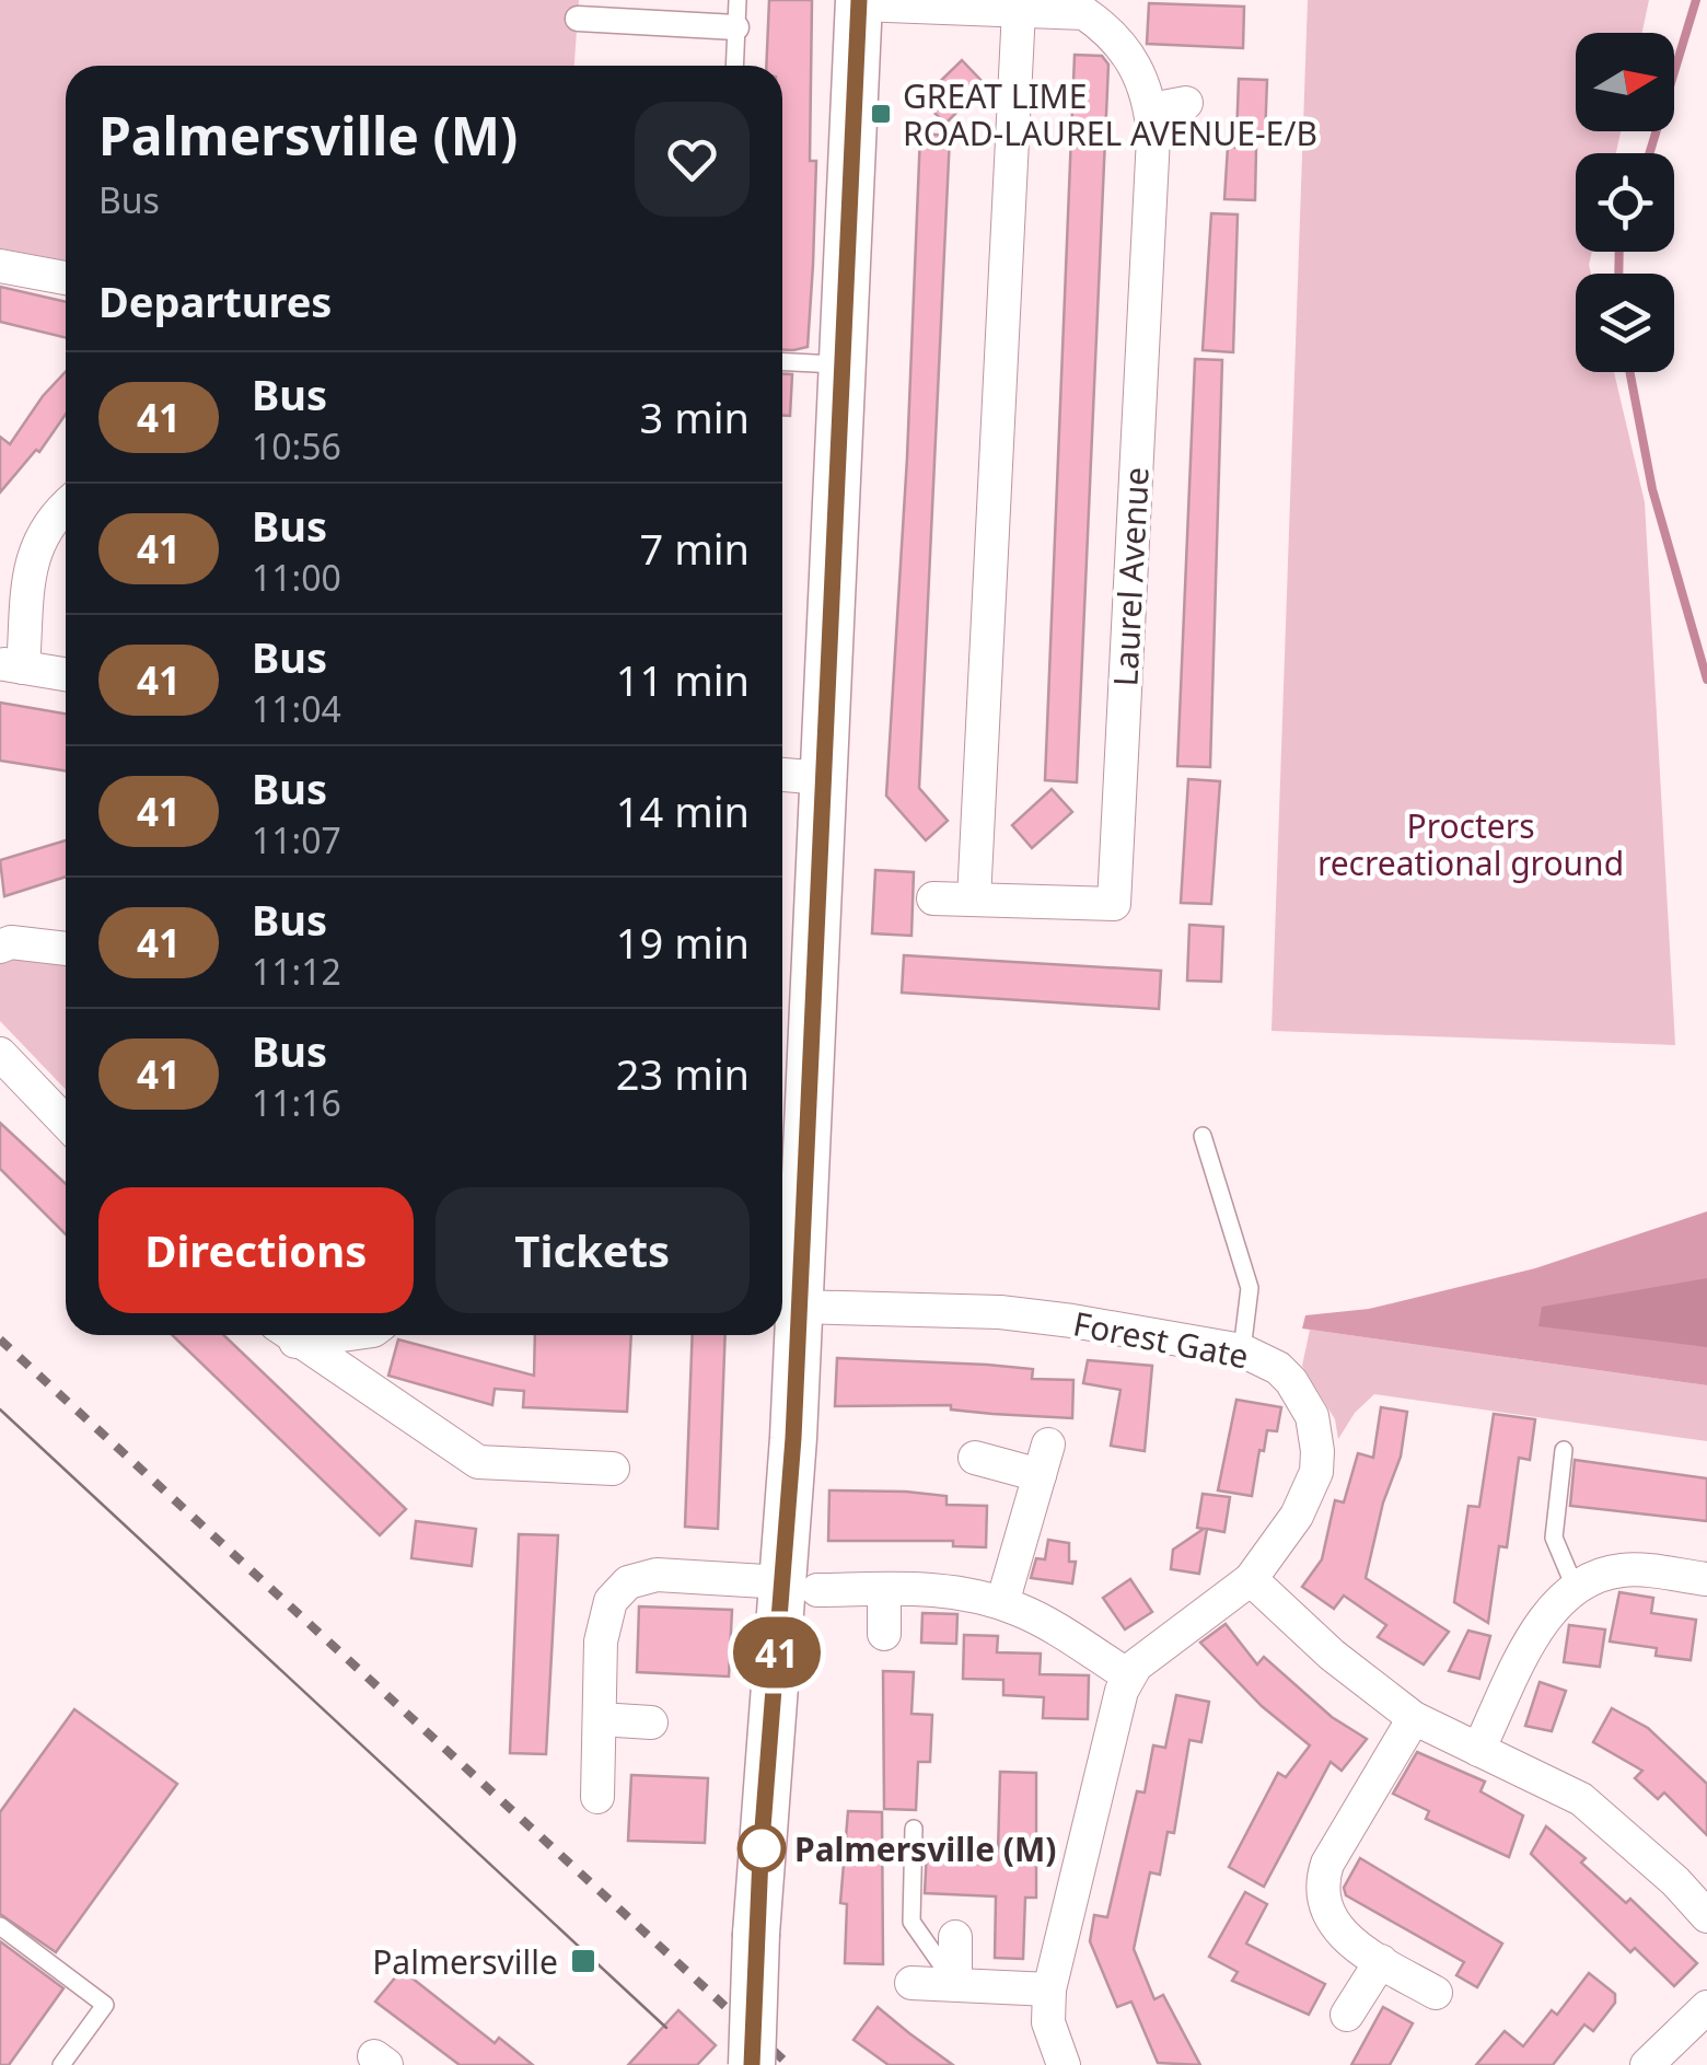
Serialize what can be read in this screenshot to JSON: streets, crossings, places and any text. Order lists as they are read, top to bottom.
{
  "streets": {
    "street": ["Laurel Avenue", "Forest Gate"]
  },
  "parks": ["Procters recreational ground"],
  "places": {
    "transit": ["GREAT LIME ROAD-LAUREL AVENUE-E/B", "Palmersville"],
    "other": ["Palmersville (M)"]
  },
  "lines": ["bus line 41"],
  "north": "right",
  "page": {
    "on_map": "41",
    "heading": [
      ["Palmersville (M)", "Bus"],
      "Departures"
    ],
    "list": [
      {
        "mark": "41",
        "name": "Bus",
        "note": "10:56",
        "value": "3 min"
      },
      {
        "mark": "41",
        "name": "Bus",
        "note": "11:00",
        "value": "7 min"
      },
      {
        "mark": "41",
        "name": "Bus",
        "note": "11:04",
        "value": "11 min"
      },
      {
        "mark": "41",
        "name": "Bus",
        "note": "11:07",
        "value": "14 min"
      },
      {
        "mark": "41",
        "name": "Bus",
        "note": "11:12",
        "value": "19 min"
      },
      {
        "mark": "41",
        "name": "Bus",
        "note": "11:16",
        "value": "23 min"
      }
    ],
    "buttons": ["Directions", "Tickets"]
  }
}
